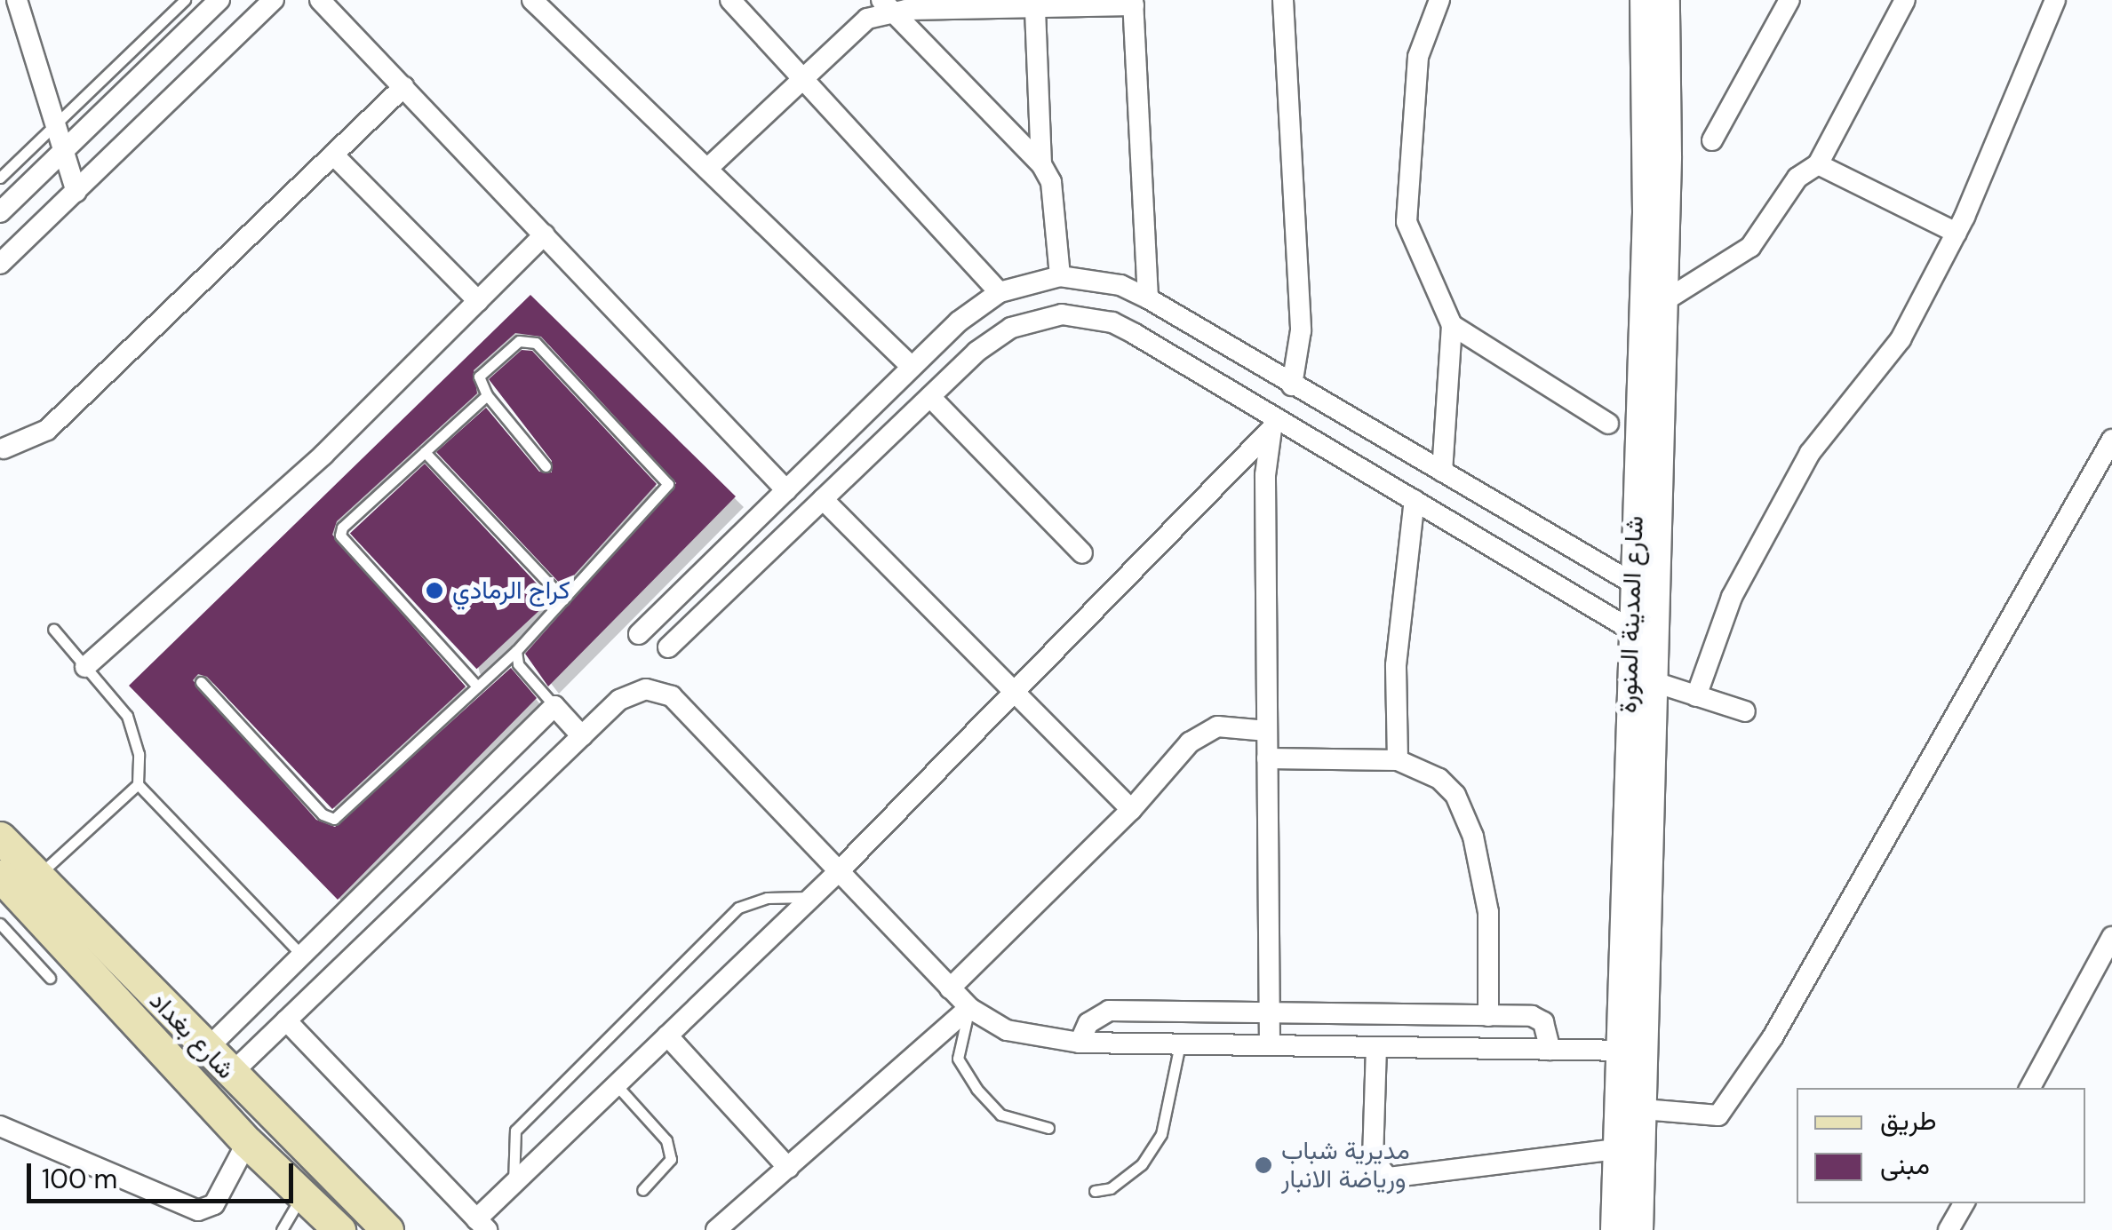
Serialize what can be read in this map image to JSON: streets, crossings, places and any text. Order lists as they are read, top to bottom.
{
  "streets": {
    "main road": ["شارع المدينة المنورة", "شارع بغداد"]
  },
  "places": ["كراج الرمادي", "مديرية شباب ورياضة الانبار"],
  "legend": ["طريق", "مبنى"],
  "scale_bar": "100 m"
}
